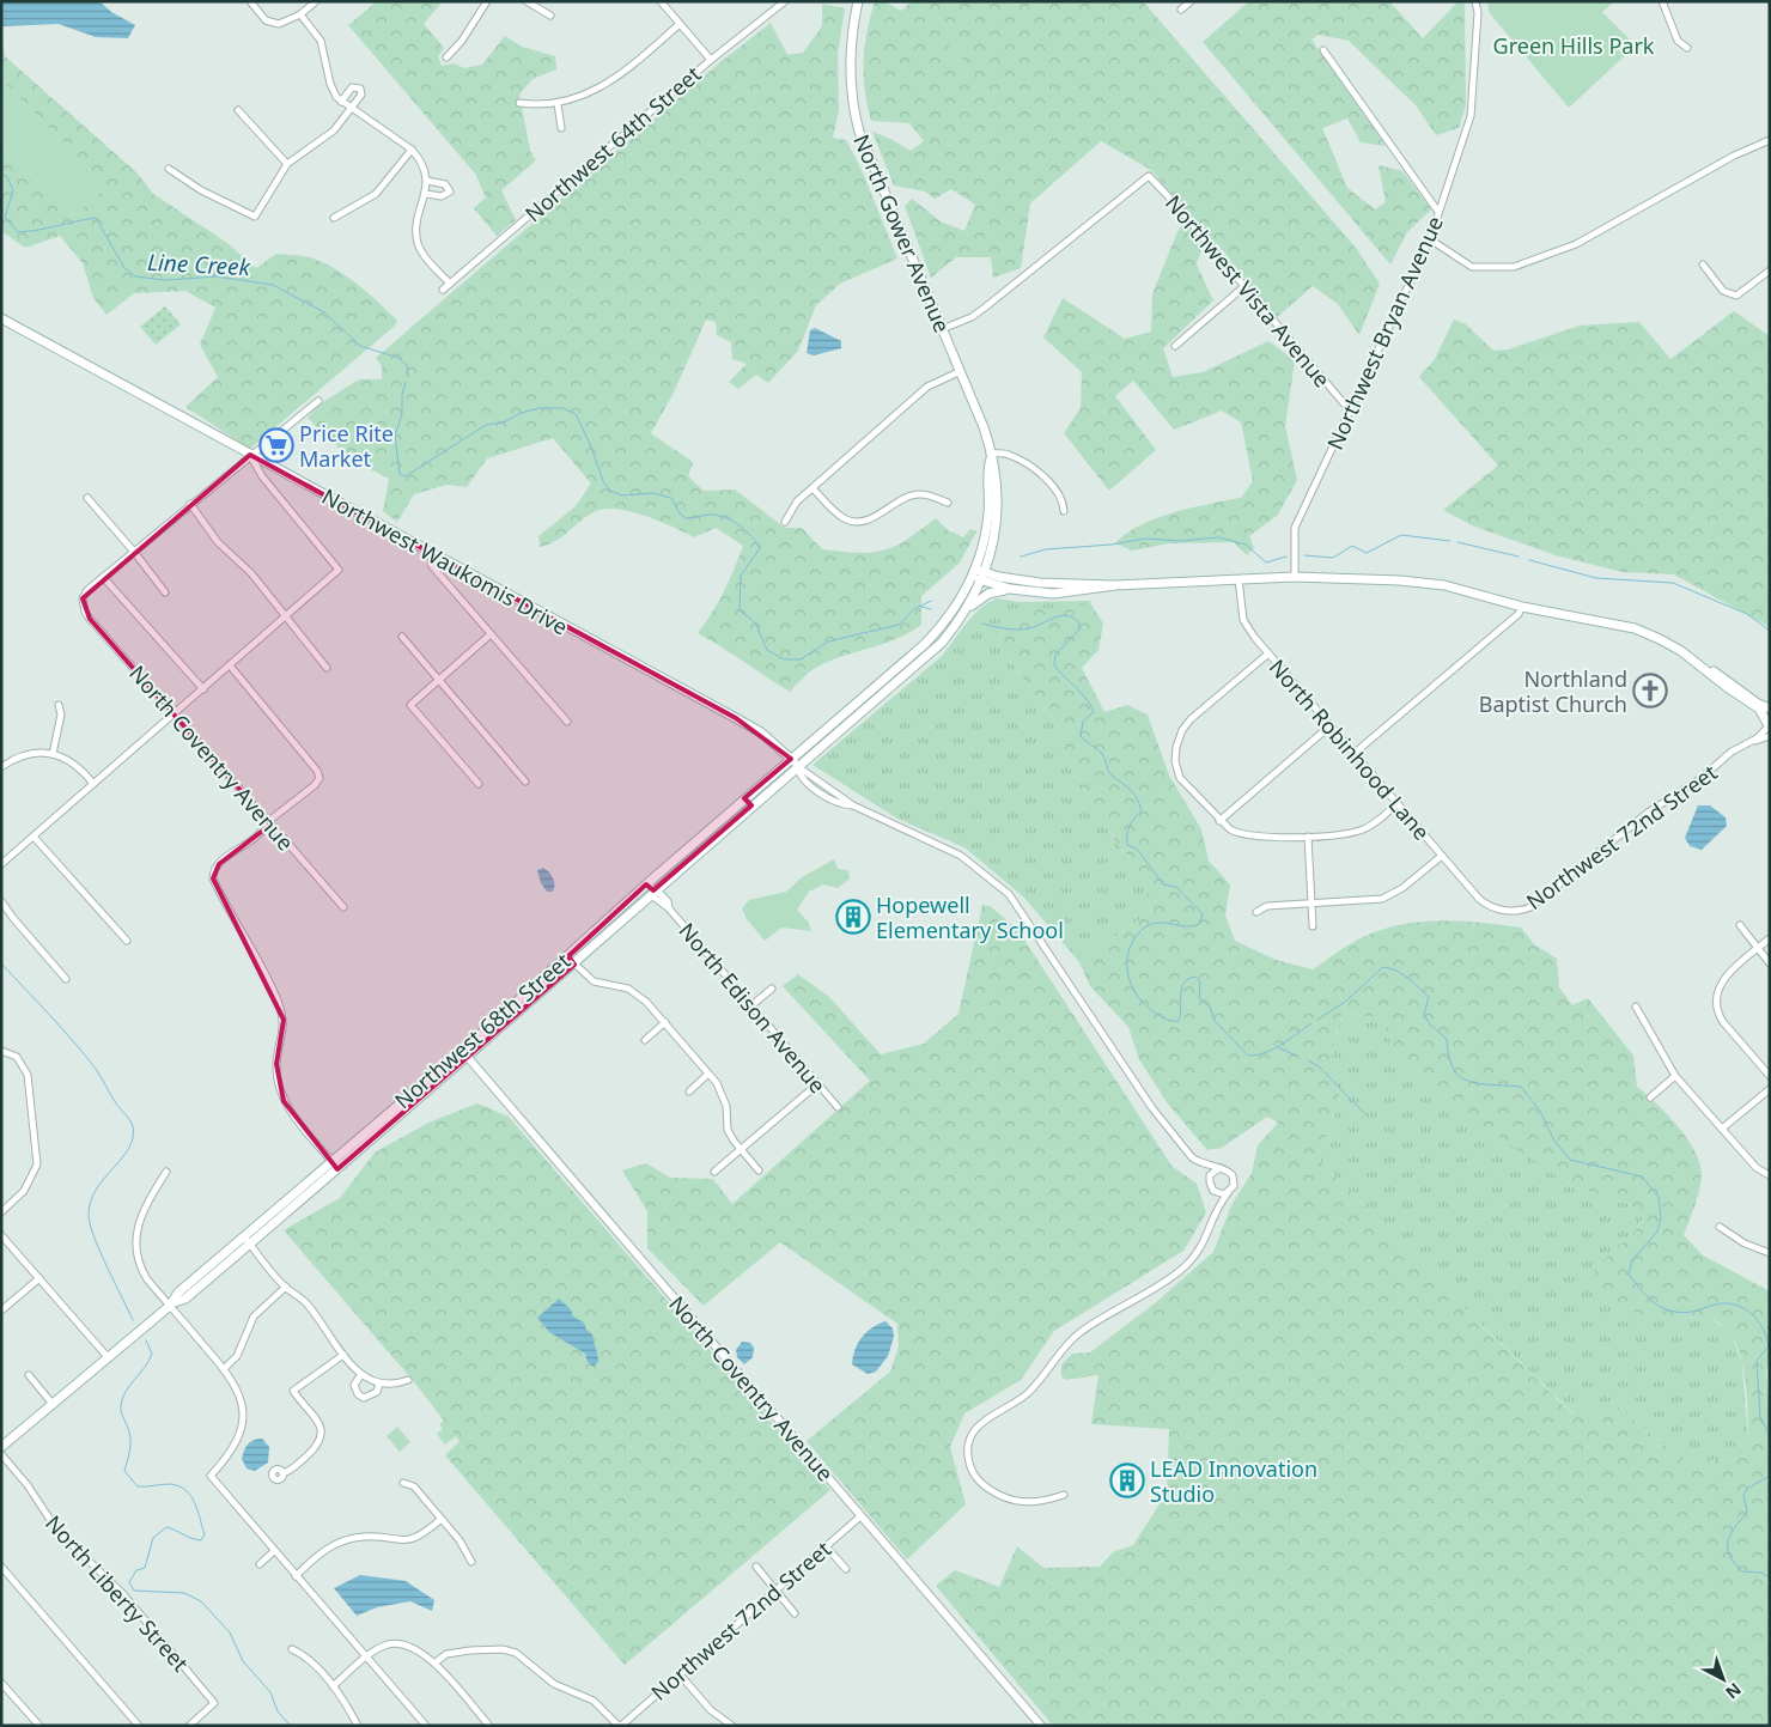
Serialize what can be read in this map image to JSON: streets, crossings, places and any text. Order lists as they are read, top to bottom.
{
  "streets": {
    "main road": ["North Gower Avenue", "Northwest Waukomis Drive", "Northwest 68th Street"],
    "street": [
      "Northwest 64th Street",
      "Northwest Vista Avenue",
      "Northwest Bryan Avenue",
      "North Robinhood Lane",
      "North Coventry Avenue",
      "Northwest 72nd Street",
      "North Edison Avenue",
      "North Liberty Street"
    ]
  },
  "crossings": [
    ["North Gower Avenue", "Northwest Vista Avenue"],
    ["North Gower Avenue", "Northwest Waukomis Drive"],
    ["North Gower Avenue", "Northwest 68th Street"],
    ["Northwest Vista Avenue", "Northwest Bryan Avenue"],
    ["Northwest Waukomis Drive", "Northwest 68th Street"],
    ["North Robinhood Lane", "Northwest 72nd Street"],
    ["North Coventry Avenue", "Northwest 72nd Street"],
    ["North Coventry Avenue", "Northwest 68th Street"],
    ["North Edison Avenue", "Northwest 68th Street"]
  ],
  "water": ["Line Creek"],
  "parks": ["Green Hills Park"],
  "places": {
    "supermarket": ["Price Rite Market"],
    "church": ["Northland Baptist Church"],
    "building": ["Hopewell Elementary School", "LEAD Innovation Studio"]
  },
  "north": "bottom right"
}
